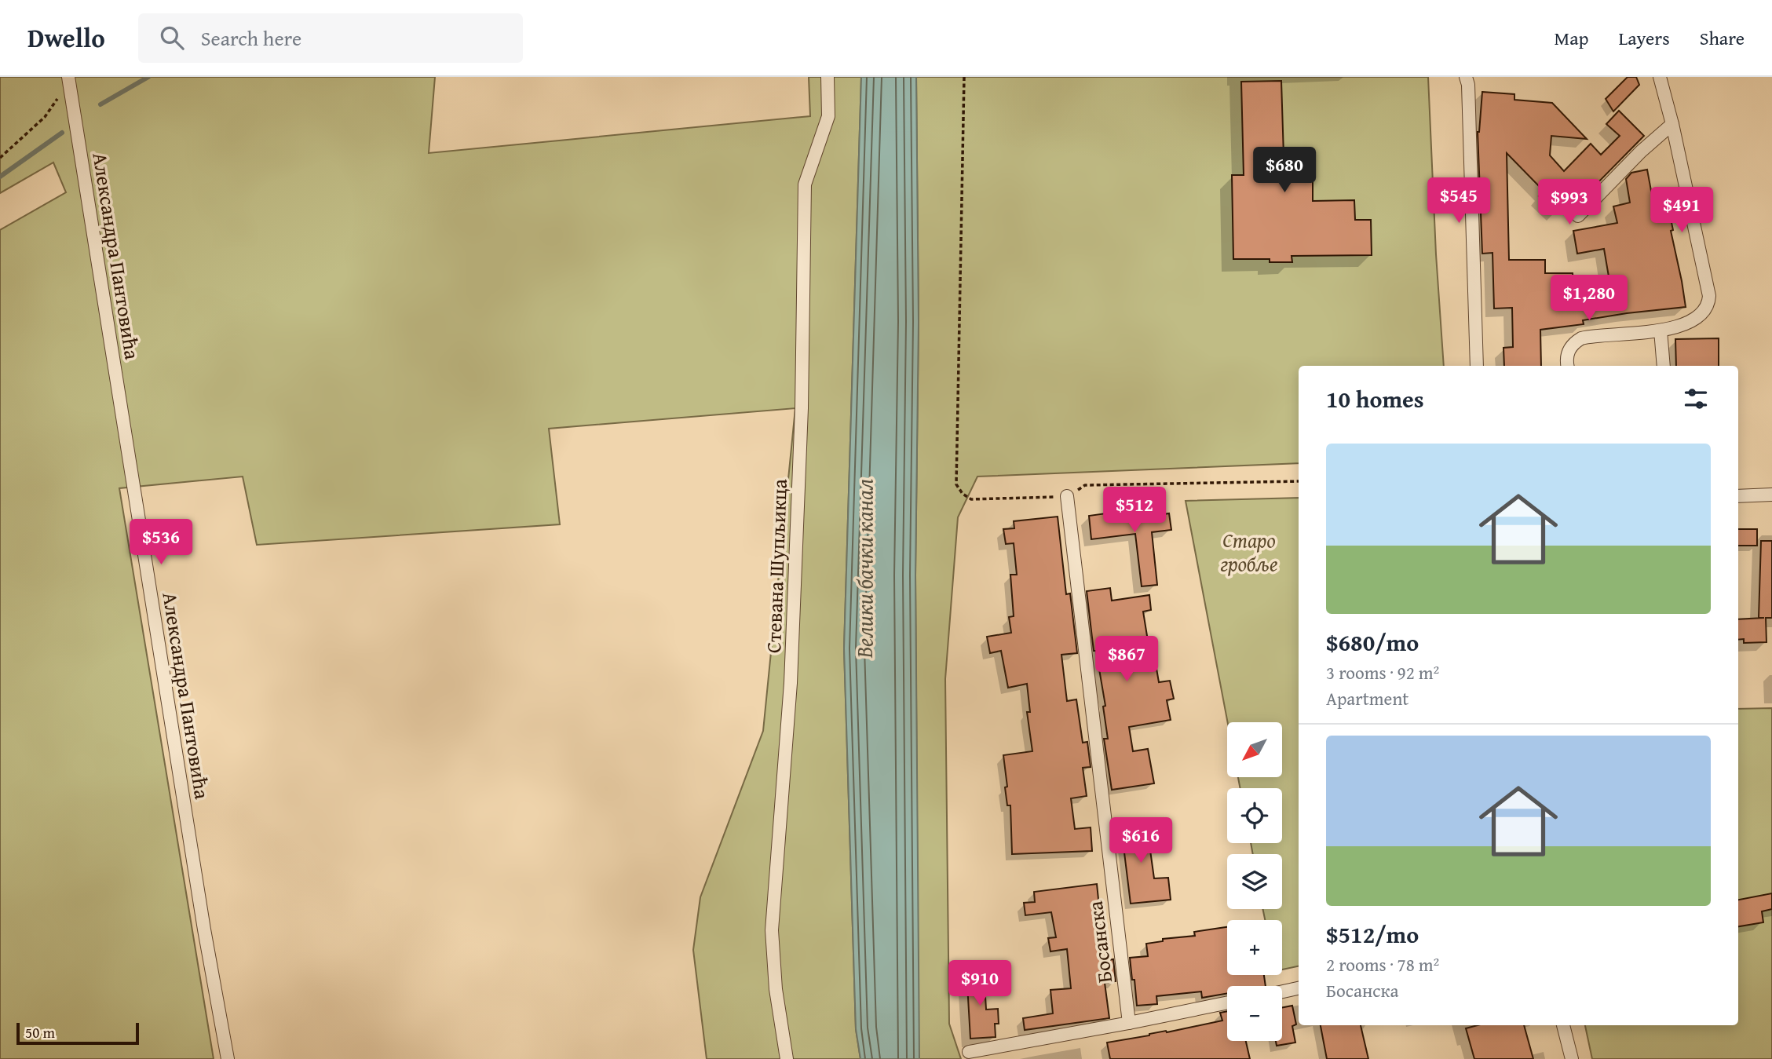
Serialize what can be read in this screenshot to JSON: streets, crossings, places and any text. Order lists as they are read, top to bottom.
{
  "streets": {
    "street": ["Александра Пантовића", "Стевана Шупљикца", "Босанска"]
  },
  "water": ["Велики бачки канал"],
  "parks": ["Старо гробље"],
  "scale_bar": "50 m",
  "north": "bottom left",
  "page": {
    "header": "Dwello",
    "search": "Search here",
    "nav": ["Map", "Layers", "Share"],
    "price": [
      "$680",
      "$545",
      "$993",
      "$491",
      "$1,280",
      "$512",
      "$536",
      "$867",
      "$616",
      "$910"
    ],
    "heading": "10 homes",
    "list": [
      {
        "name": "$680/mo",
        "note": "3 rooms · 92 m² · Apartment"
      },
      {
        "name": "$512/mo",
        "note": "2 rooms · 78 m² · Босанска"
      }
    ],
    "map_buttons": ["+", "−"],
    "scale": "50 m"
  }
}
